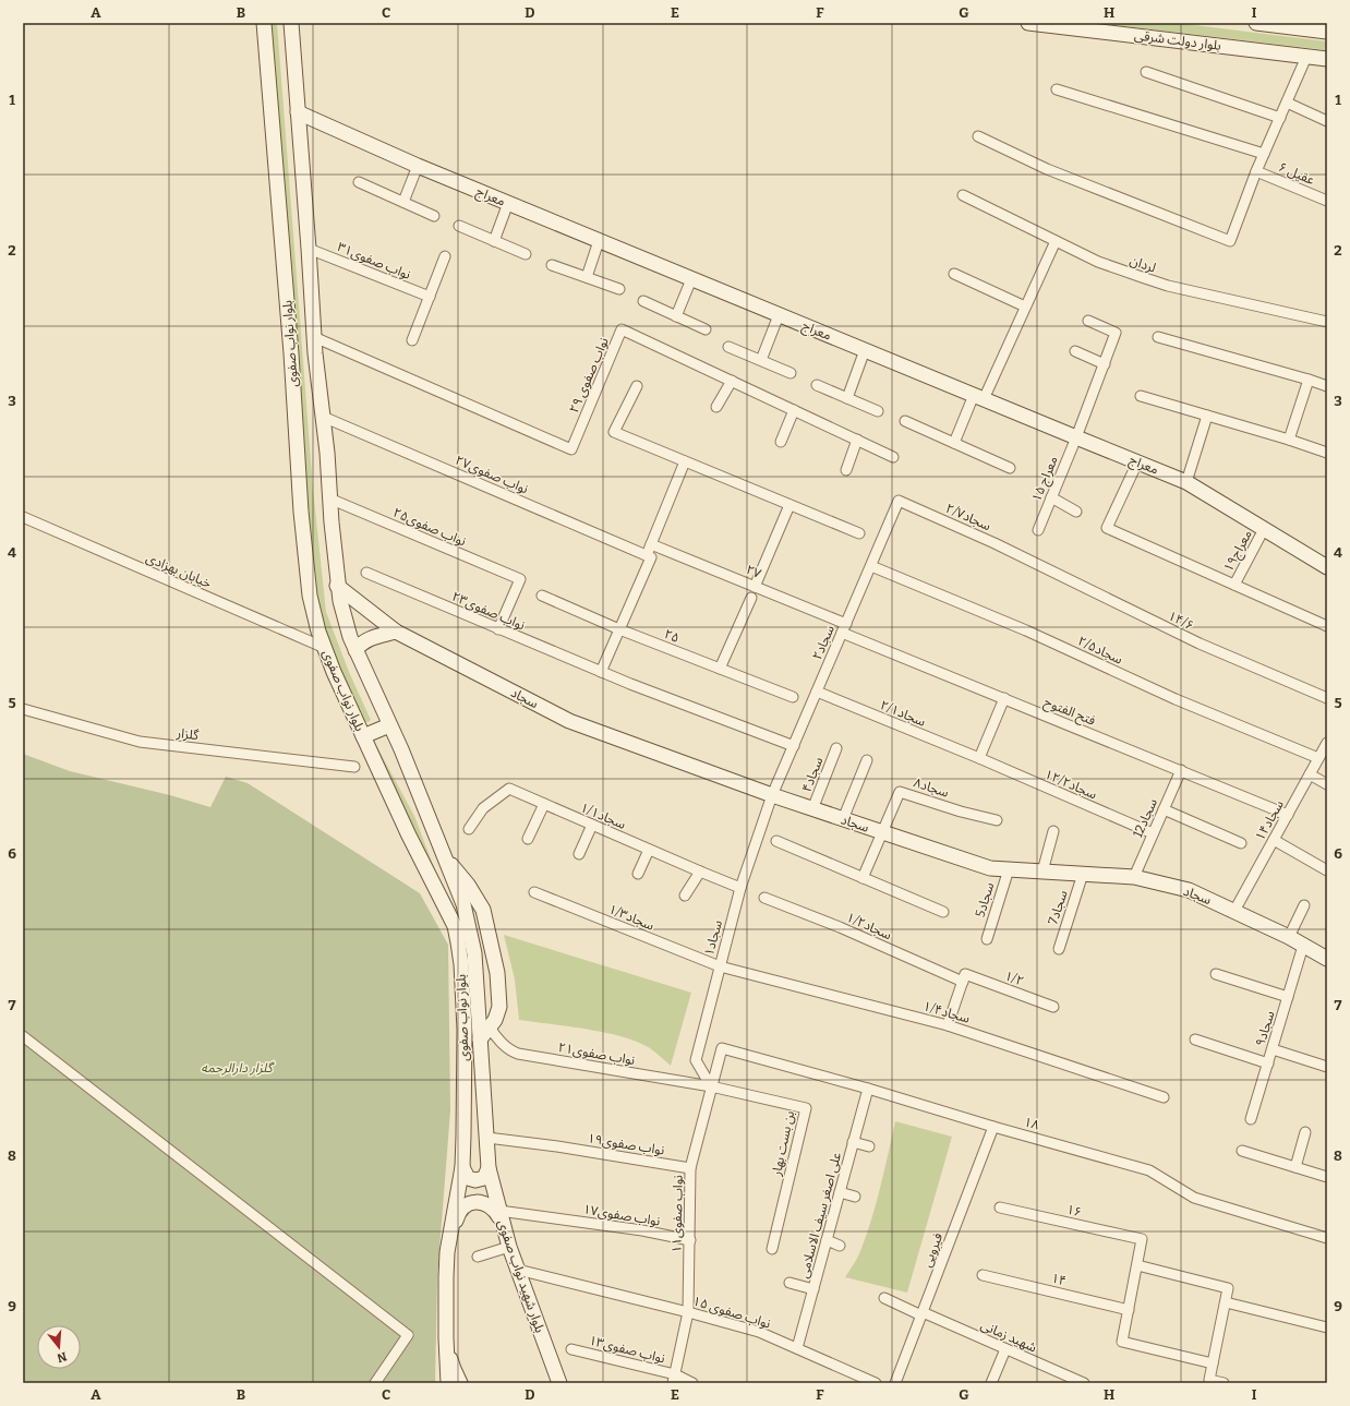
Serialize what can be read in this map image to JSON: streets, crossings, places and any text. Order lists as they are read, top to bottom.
{
  "streets": {
    "main road": [
      "بلوار دولت شرقی",
      "معراج",
      "بلوار نواب صفوی",
      "سجاد",
      "بلوار شهید نواب صفوی"
    ],
    "street": [
      "عقیل ۶",
      "۳۱نواب صفوی",
      "لردان",
      "نواب صفوی ۲۹",
      "۲۷نواب صفوی",
      "معراج ۱۵",
      "سجاد۲/۷",
      "۲۵نواب صفوی",
      "معراج۱۹",
      "خیابان بهزادی",
      "۲۷",
      "۲۳نواب صفوی",
      "۱۴/۶",
      "۲۵",
      "۲سجاد",
      "۲/۵سجاد",
      "فتح الفتوح",
      "۲/۱سجاد",
      "گلزار",
      "۴سجاد",
      "۱۲/۲سجاد",
      "۸سجاد",
      "۱/۱سجاد",
      "12سجاد",
      "۱۴سجاد",
      "5سجاد",
      "7سجاد",
      "۱/۳سجاد",
      "۱/۲سجاد",
      "۱سجاد",
      "۱/۲",
      "۱/۴سجاد",
      "۹سجاد",
      "۲۱نواب صفوی",
      "۱۸",
      "بن بست بهار",
      "۱۹نواب صفوی",
      "۱۶",
      "۱۱نواب صفوی",
      "۱۷نواب صفوی",
      "علی اصغر سیف الاسلامی",
      "فیرویی",
      "۱۴",
      "نواب صفوی ۱۵",
      "شهید زمانی",
      "۱۳نواب صفوی"
    ]
  },
  "crossings": [
    ["معراج", "بلوار نواب صفوی"],
    ["معراج", "معراج ۱۵"],
    ["معراج", "معراج۱۹"],
    ["۳۱نواب صفوی", "بلوار نواب صفوی"],
    ["بلوار نواب صفوی", "نواب صفوی ۲۹"],
    ["بلوار نواب صفوی", "۲۷نواب صفوی"],
    ["بلوار نواب صفوی", "۲۵نواب صفوی"],
    ["بلوار نواب صفوی", "خیابان بهزادی"],
    ["بلوار نواب صفوی", "سجاد"],
    ["بلوار نواب صفوی", "۱۹نواب صفوی"],
    ["بلوار نواب صفوی", "بلوار شهید نواب صفوی"],
    ["سجاد۲/۷", "۱۴/۶"],
    ["سجاد۲/۷", "۲سجاد"],
    ["۲۵نواب صفوی", "۲۳نواب صفوی"],
    ["۲۷", "۲سجاد"],
    ["۲۷", "فتح الفتوح"],
    ["۲۳نواب صفوی", "۲سجاد"],
    ["۲سجاد", "۲/۵سجاد"],
    ["۲سجاد", "سجاد"],
    ["۲سجاد", "فتح الفتوح"],
    ["۲سجاد", "۲/۱سجاد"],
    ["۲سجاد", "۱سجاد"],
    ["۲/۵سجاد", "۱۴سجاد"],
    ["سجاد", "۴سجاد"],
    ["سجاد", "۸سجاد"],
    ["سجاد", "12سجاد"],
    ["سجاد", "۱۴سجاد"],
    ["سجاد", "5سجاد"],
    ["سجاد", "7سجاد"],
    ["سجاد", "۱سجاد"],
    ["سجاد", "۹سجاد"],
    ["فتح الفتوح", "12سجاد"],
    ["فتح الفتوح", "۱۴سجاد"],
    ["۲/۱سجاد", "۱۲/۲سجاد"],
    ["۱۲/۲سجاد", "12سجاد"],
    ["۱/۱سجاد", "۱سجاد"],
    ["۱/۳سجاد", "۱سجاد"],
    ["۱/۳سجاد", "۱/۴سجاد"],
    ["۱/۲سجاد", "۱/۲"],
    ["۱سجاد", "۱/۴سجاد"],
    ["۱سجاد", "۲۱نواب صفوی"],
    ["۱سجاد", "بن بست بهار"],
    ["۱سجاد", "۱۱نواب صفوی"],
    ["۲۱نواب صفوی", "بن بست بهار"],
    ["۲۱نواب صفوی", "۱۱نواب صفوی"],
    ["۱۸", "۱۱نواب صفوی"],
    ["۱۸", "علی اصغر سیف الاسلامی"],
    ["۱۸", "فیرویی"],
    ["بن بست بهار", "۱۱نواب صفوی"],
    ["۱۹نواب صفوی", "۱۱نواب صفوی"],
    ["۱۱نواب صفوی", "۱۷نواب صفوی"],
    ["۱۱نواب صفوی", "نواب صفوی ۱۵"],
    ["۱۱نواب صفوی", "۱۳نواب صفوی"],
    ["۱۷نواب صفوی", "بلوار شهید نواب صفوی"],
    ["علی اصغر سیف الاسلامی", "نواب صفوی ۱۵"],
    ["فیرویی", "شهید زمانی"],
    ["بلوار شهید نواب صفوی", "نواب صفوی ۱۵"]
  ],
  "parks": ["گلزار دارالرحمه"],
  "north": "bottom",
  "grid": {
    "columns": [
      "A",
      "B",
      "C",
      "D",
      "E",
      "F",
      "G",
      "H",
      "I"
    ],
    "rows": [
      "1",
      "2",
      "3",
      "4",
      "5",
      "6",
      "7",
      "8",
      "9"
    ]
  }
}
